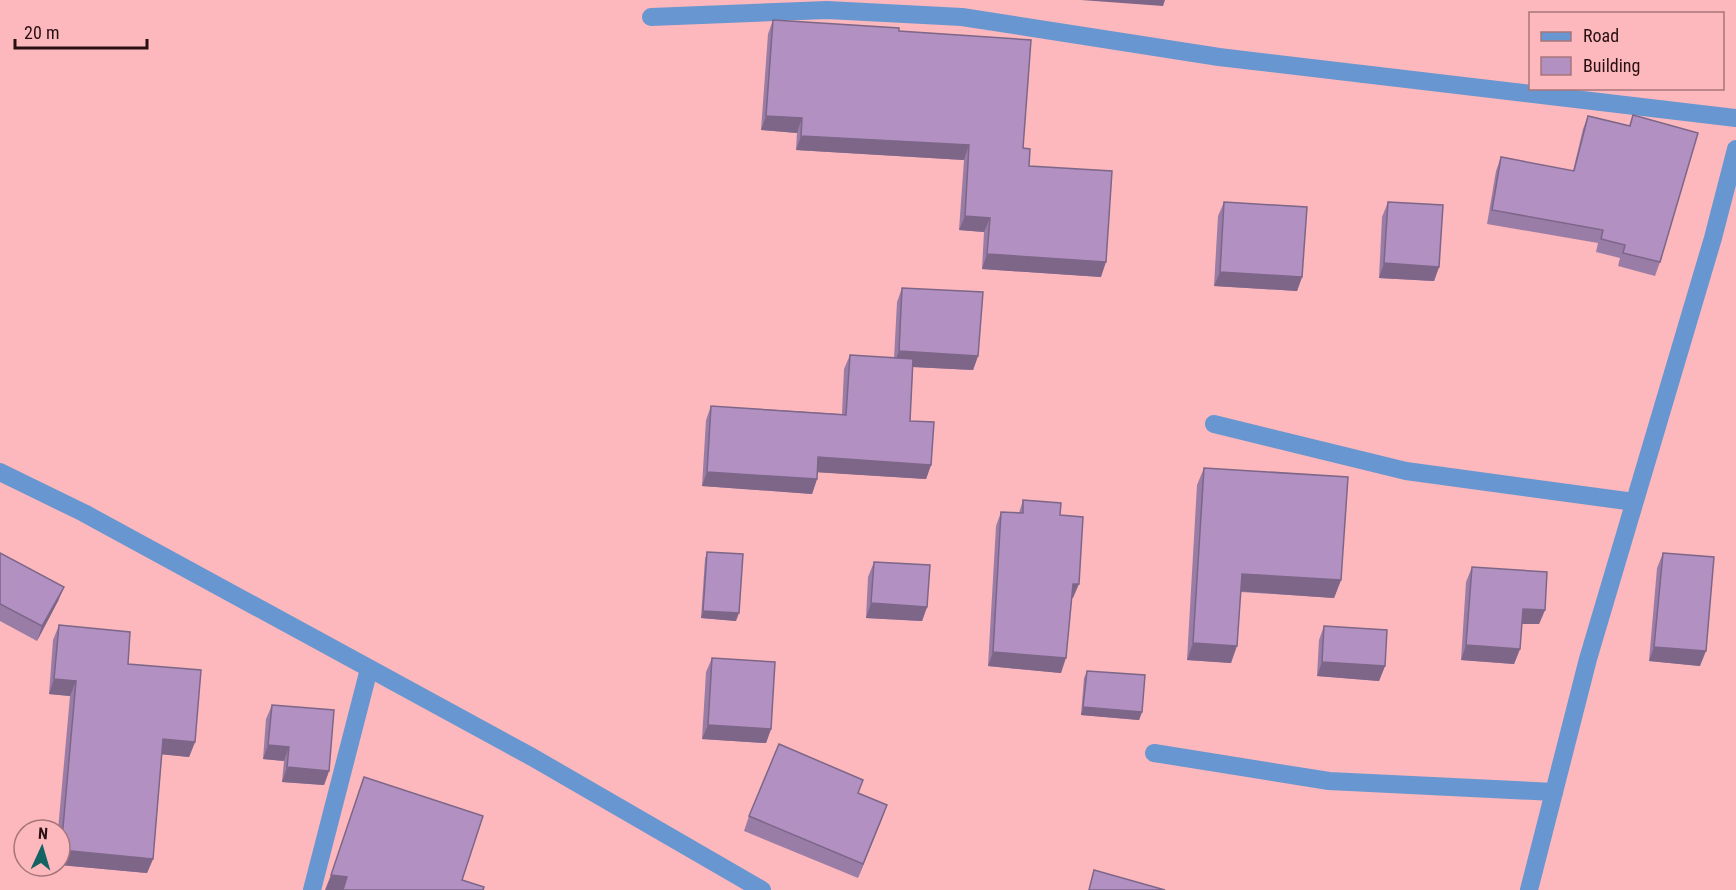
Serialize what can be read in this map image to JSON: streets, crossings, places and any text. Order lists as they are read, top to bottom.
{
  "legend": ["Road", "Building"],
  "scale_bar": "20 m",
  "north": "top"
}
